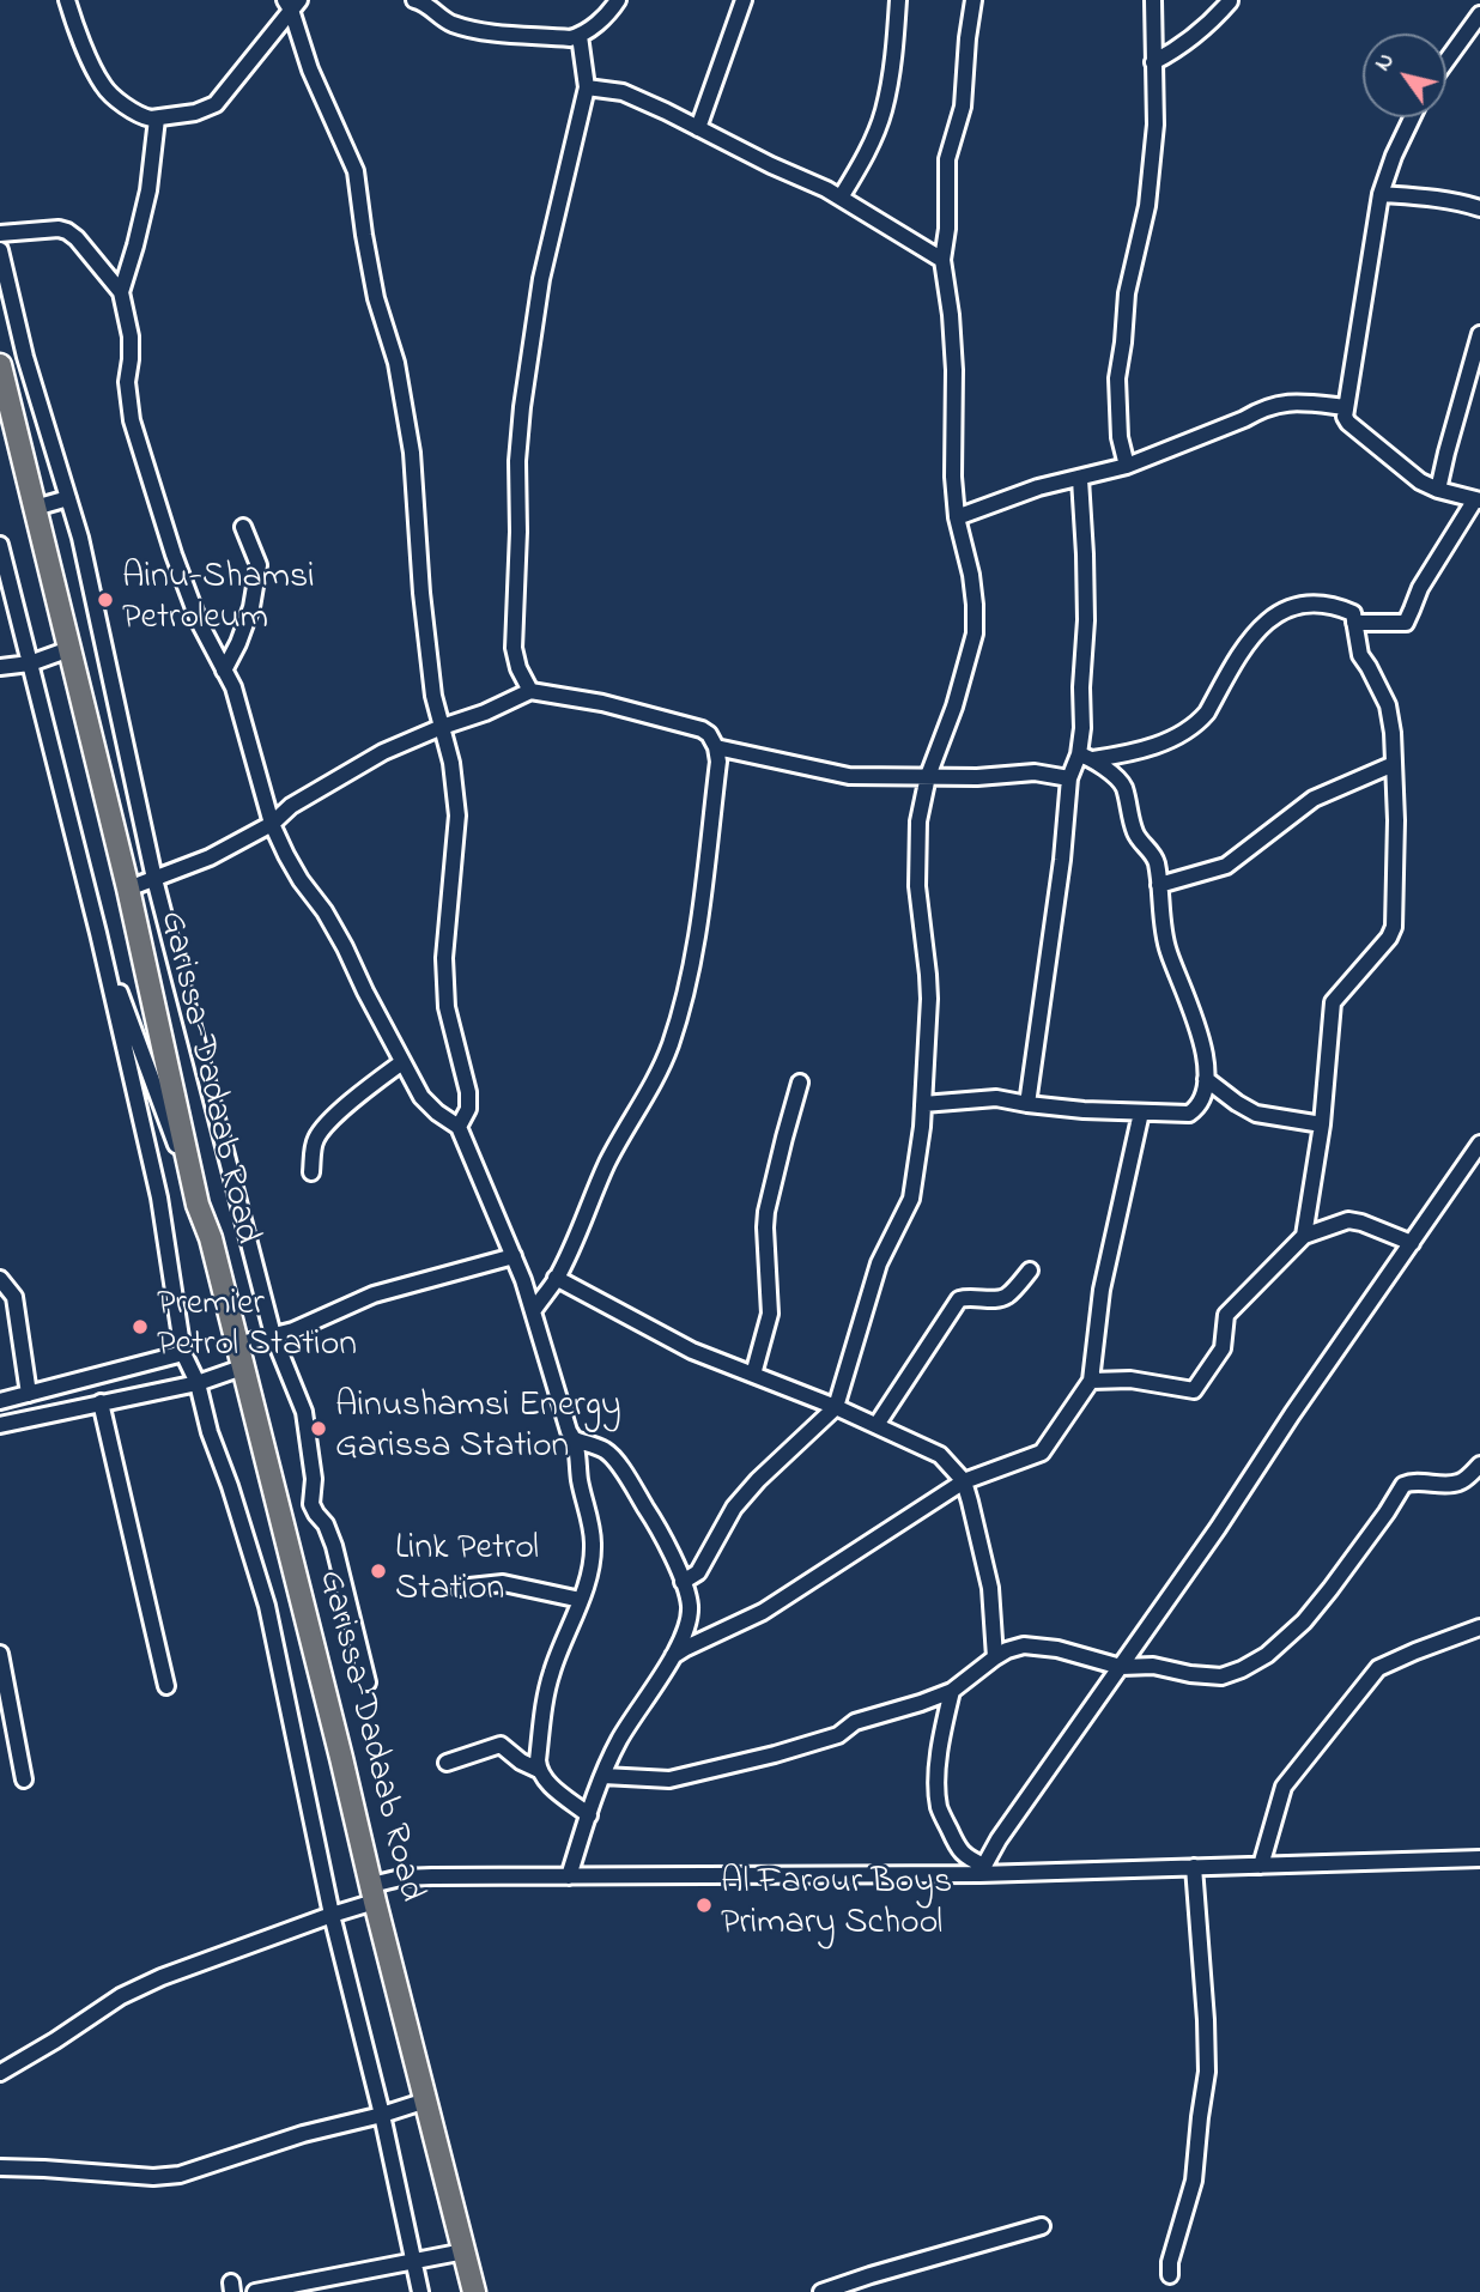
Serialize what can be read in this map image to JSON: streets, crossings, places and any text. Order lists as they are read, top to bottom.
{
  "streets": {
    "highway": ["Garissa-Dadaab Road"]
  },
  "places": [
    "Ainu-Shamsi Petroleum",
    "Premier Petrol Station",
    "Ainushamsi Energy Garissa Station",
    "Link Petrol Station",
    "Al Farour Boys Primary School"
  ],
  "north": "top left"
}
